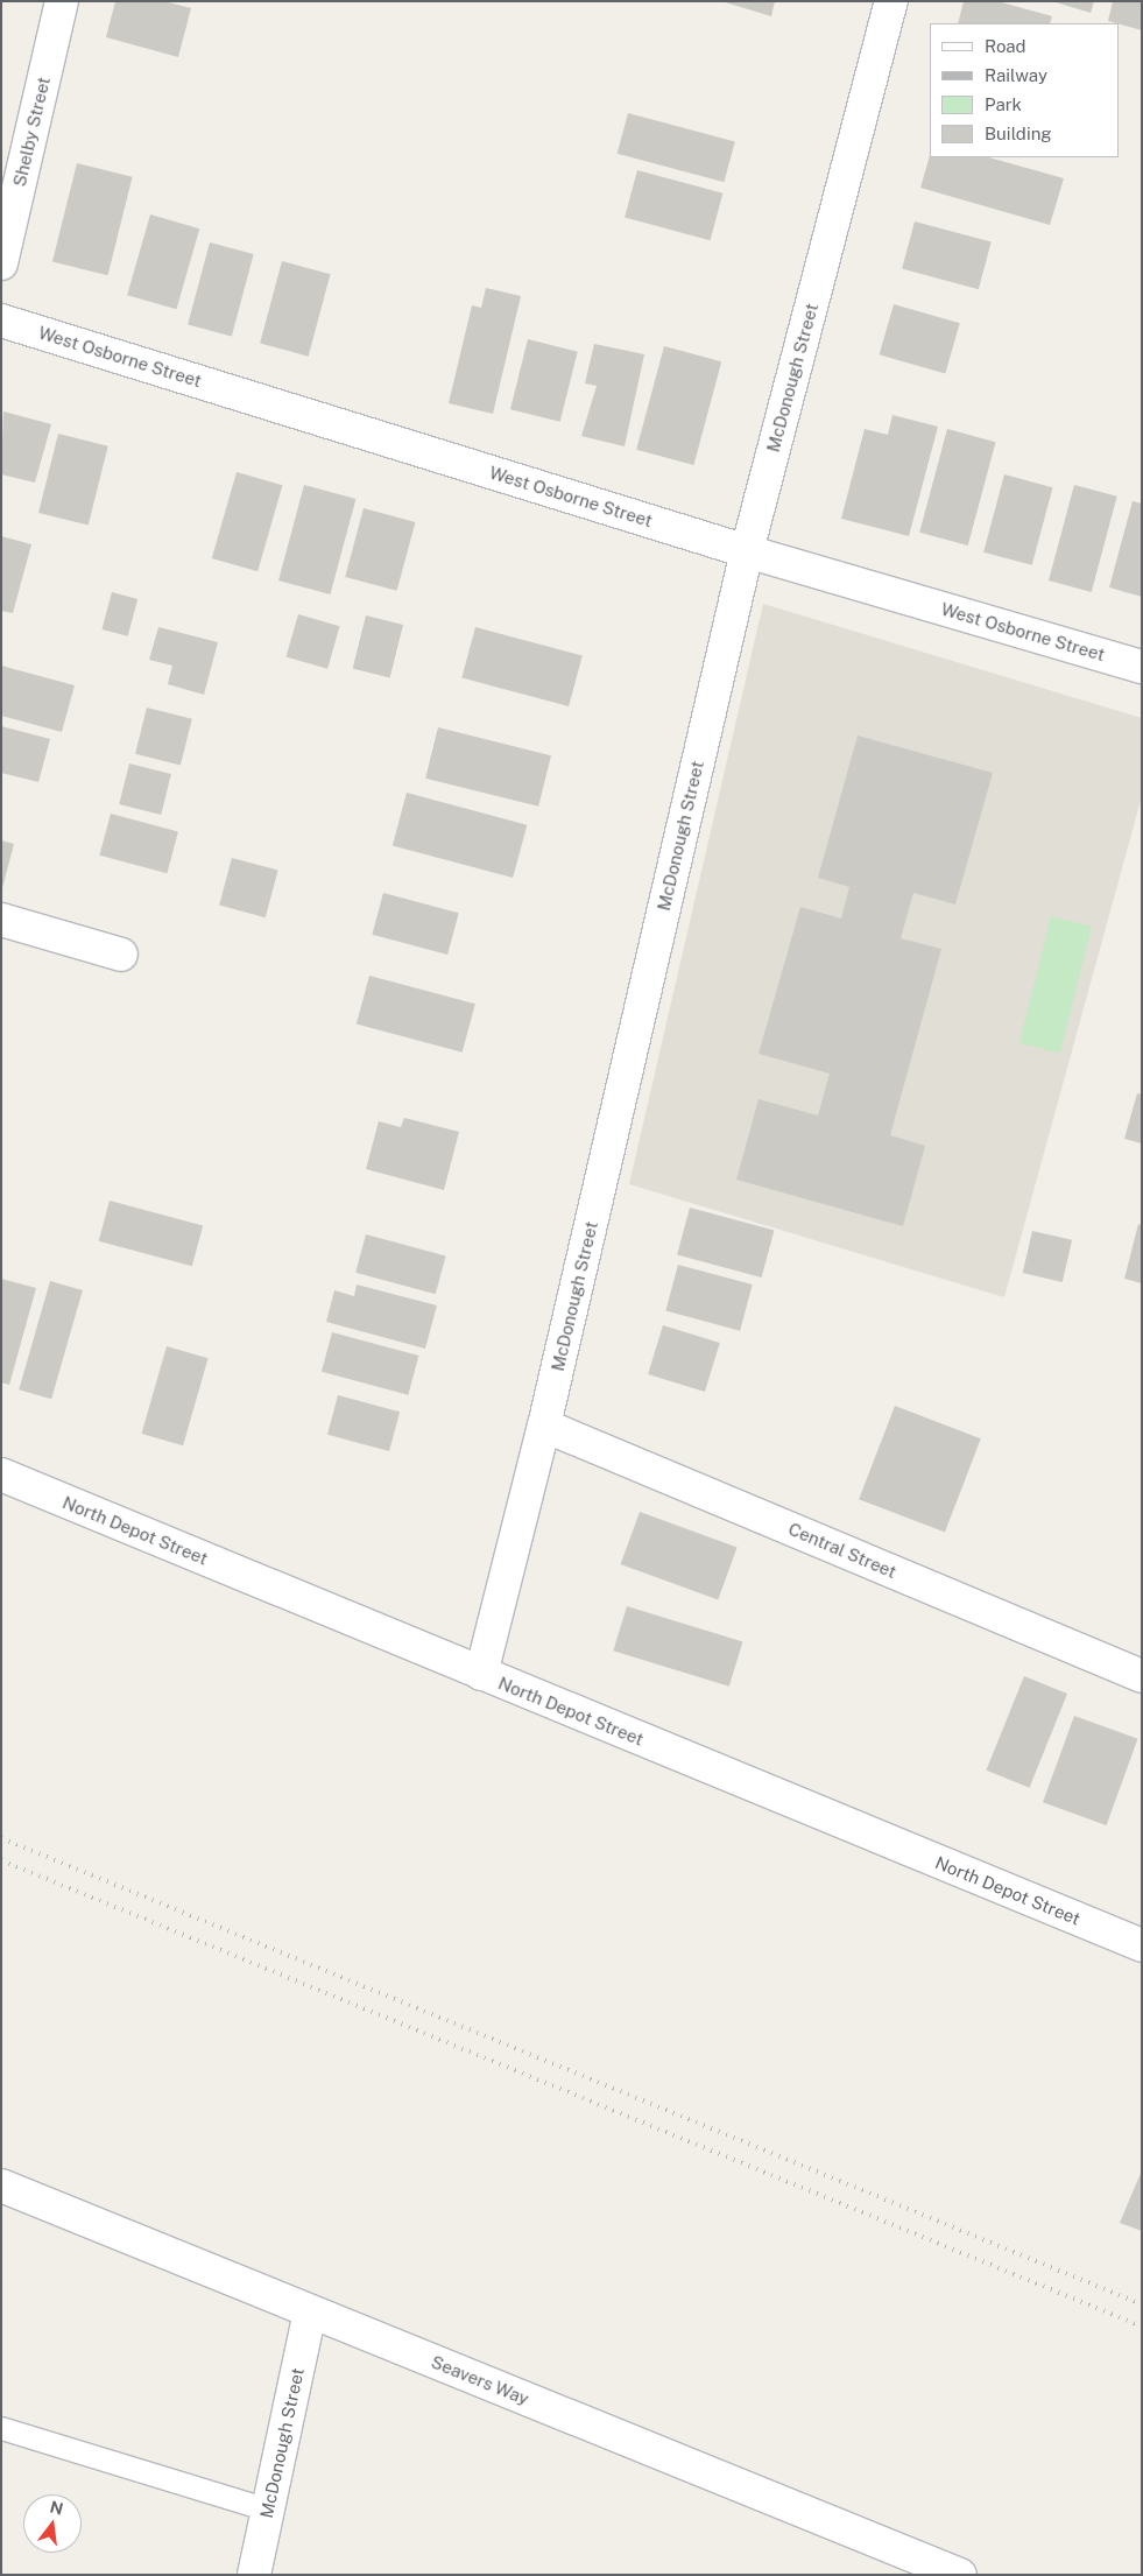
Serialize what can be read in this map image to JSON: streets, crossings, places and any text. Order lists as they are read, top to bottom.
{
  "streets": {
    "street": [
      "Shelby Street",
      "West Osborne Street",
      "McDonough Street",
      "North Depot Street",
      "Central Street",
      "Seavers Way"
    ]
  },
  "crossings": [
    ["West Osborne Street", "McDonough Street"],
    ["McDonough Street", "North Depot Street"],
    ["McDonough Street", "Central Street"],
    ["McDonough Street", "Seavers Way"]
  ],
  "legend": [
    "Road",
    "Railway",
    "Park",
    "Building"
  ],
  "north": "top"
}
